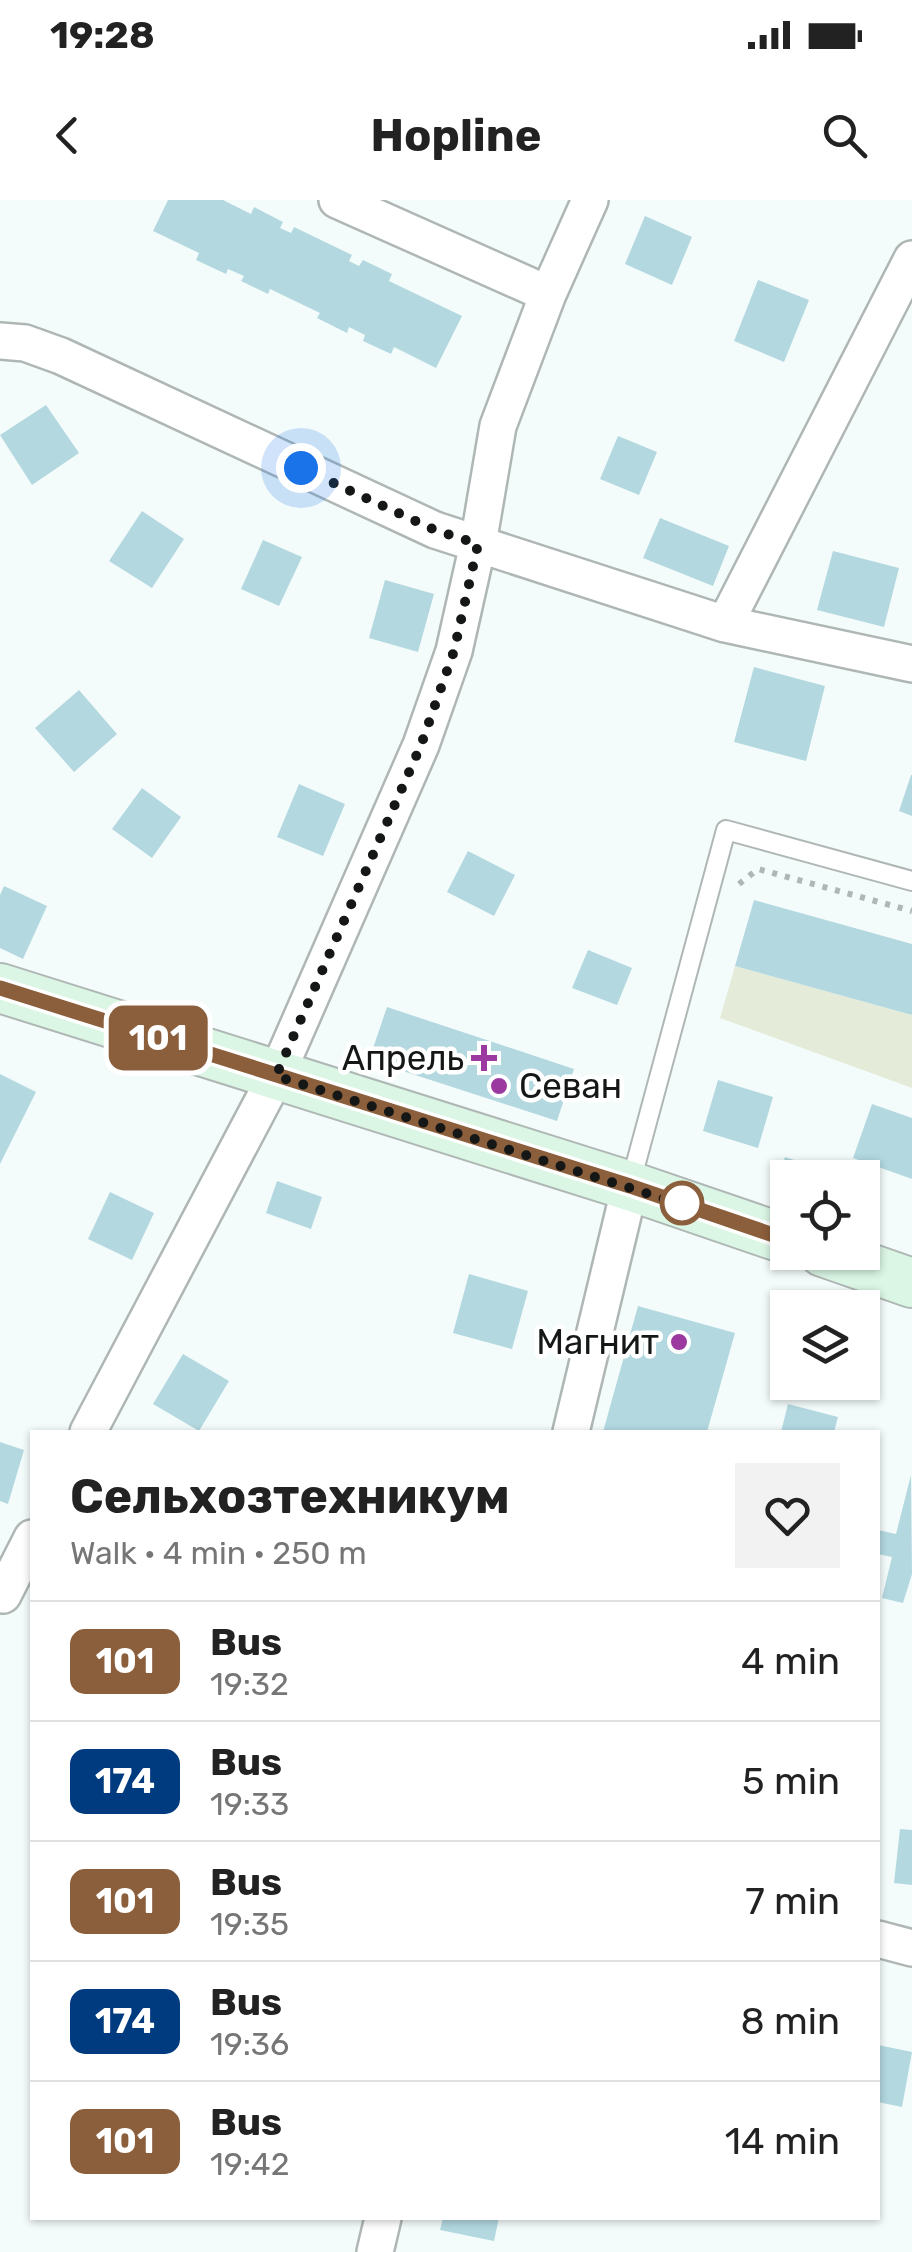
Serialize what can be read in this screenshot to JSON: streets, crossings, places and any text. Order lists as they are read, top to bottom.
{
  "places": {
    "health": ["Апрель"],
    "other": ["Севан", "Магнит"]
  },
  "lines": ["bus line 101"],
  "page": {
    "status": "19:28",
    "header": "Hopline",
    "on_map": "101",
    "heading": ["Сельхозтехникум", "Walk · 4 min · 250 m"],
    "list": [
      {
        "mark": "101",
        "name": "Bus",
        "note": "19:32",
        "value": "4 min"
      },
      {
        "mark": "174",
        "name": "Bus",
        "note": "19:33",
        "value": "5 min"
      },
      {
        "mark": "101",
        "name": "Bus",
        "note": "19:35",
        "value": "7 min"
      },
      {
        "mark": "174",
        "name": "Bus",
        "note": "19:36",
        "value": "8 min"
      },
      {
        "mark": "101",
        "name": "Bus",
        "note": "19:42",
        "value": "14 min"
      }
    ]
  }
}
